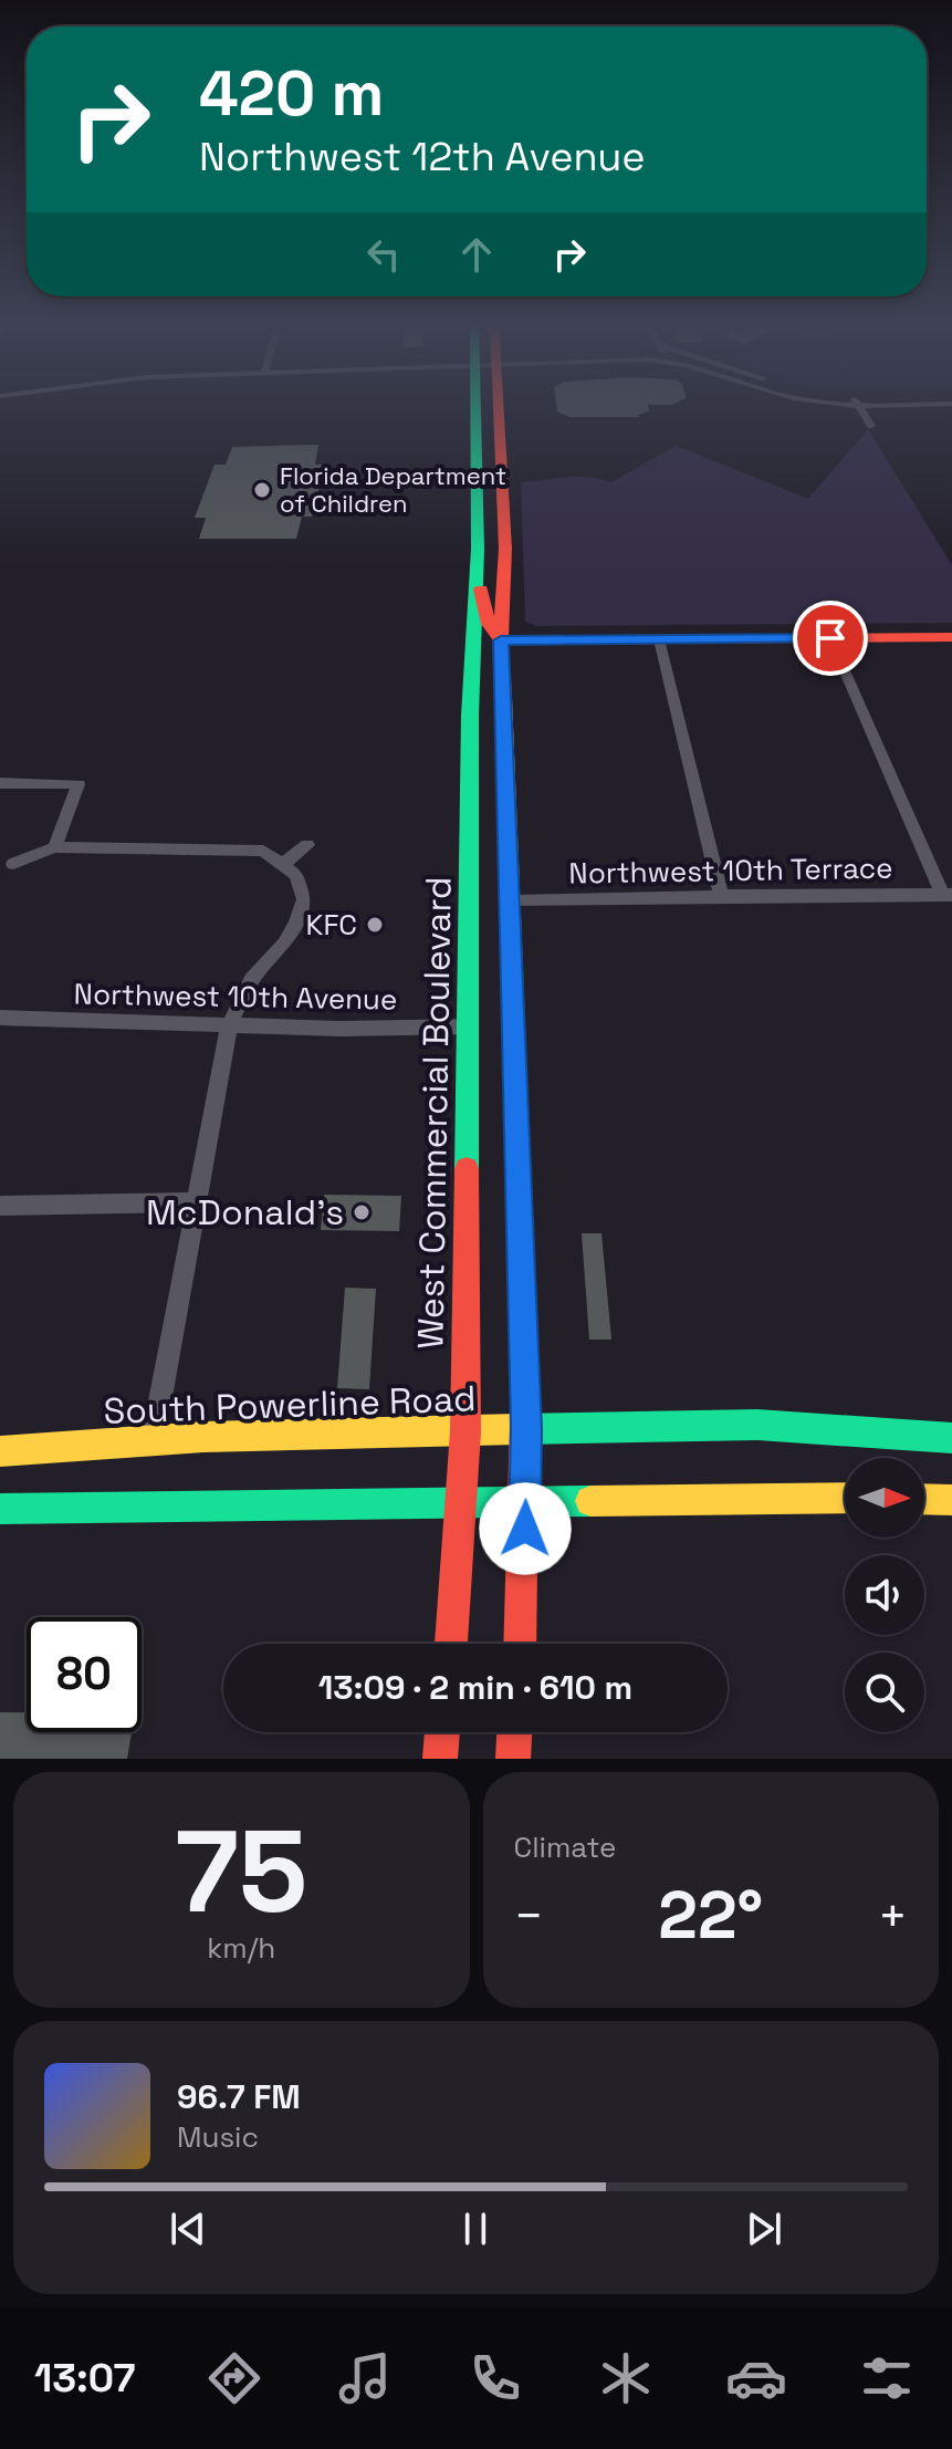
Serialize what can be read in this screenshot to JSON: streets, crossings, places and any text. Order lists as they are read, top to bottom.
{
  "streets": {
    "main road": ["West Commercial Boulevard", "South Powerline Road"],
    "street": ["Northwest 10th Terrace", "Northwest 10th Avenue"]
  },
  "crossings": [
    ["Northwest 10th Terrace", "West Commercial Boulevard"],
    ["Northwest 10th Avenue", "West Commercial Boulevard"],
    ["West Commercial Boulevard", "South Powerline Road"]
  ],
  "places": ["Florida Department of Children", "KFC", "McDonald's"],
  "north": "right",
  "page": {
    "turn": ["420 m", "Northwest 12th Avenue"],
    "limit": "80",
    "trip": "13:09 · 2 min · 610 m",
    "tile": [
      ["75", "km/h"],
      "Climate"
    ],
    "heat": ["−", "22°", "+"],
    "song": ["96.7 FM", "Music"],
    "tabs": "13:07"
  }
}
